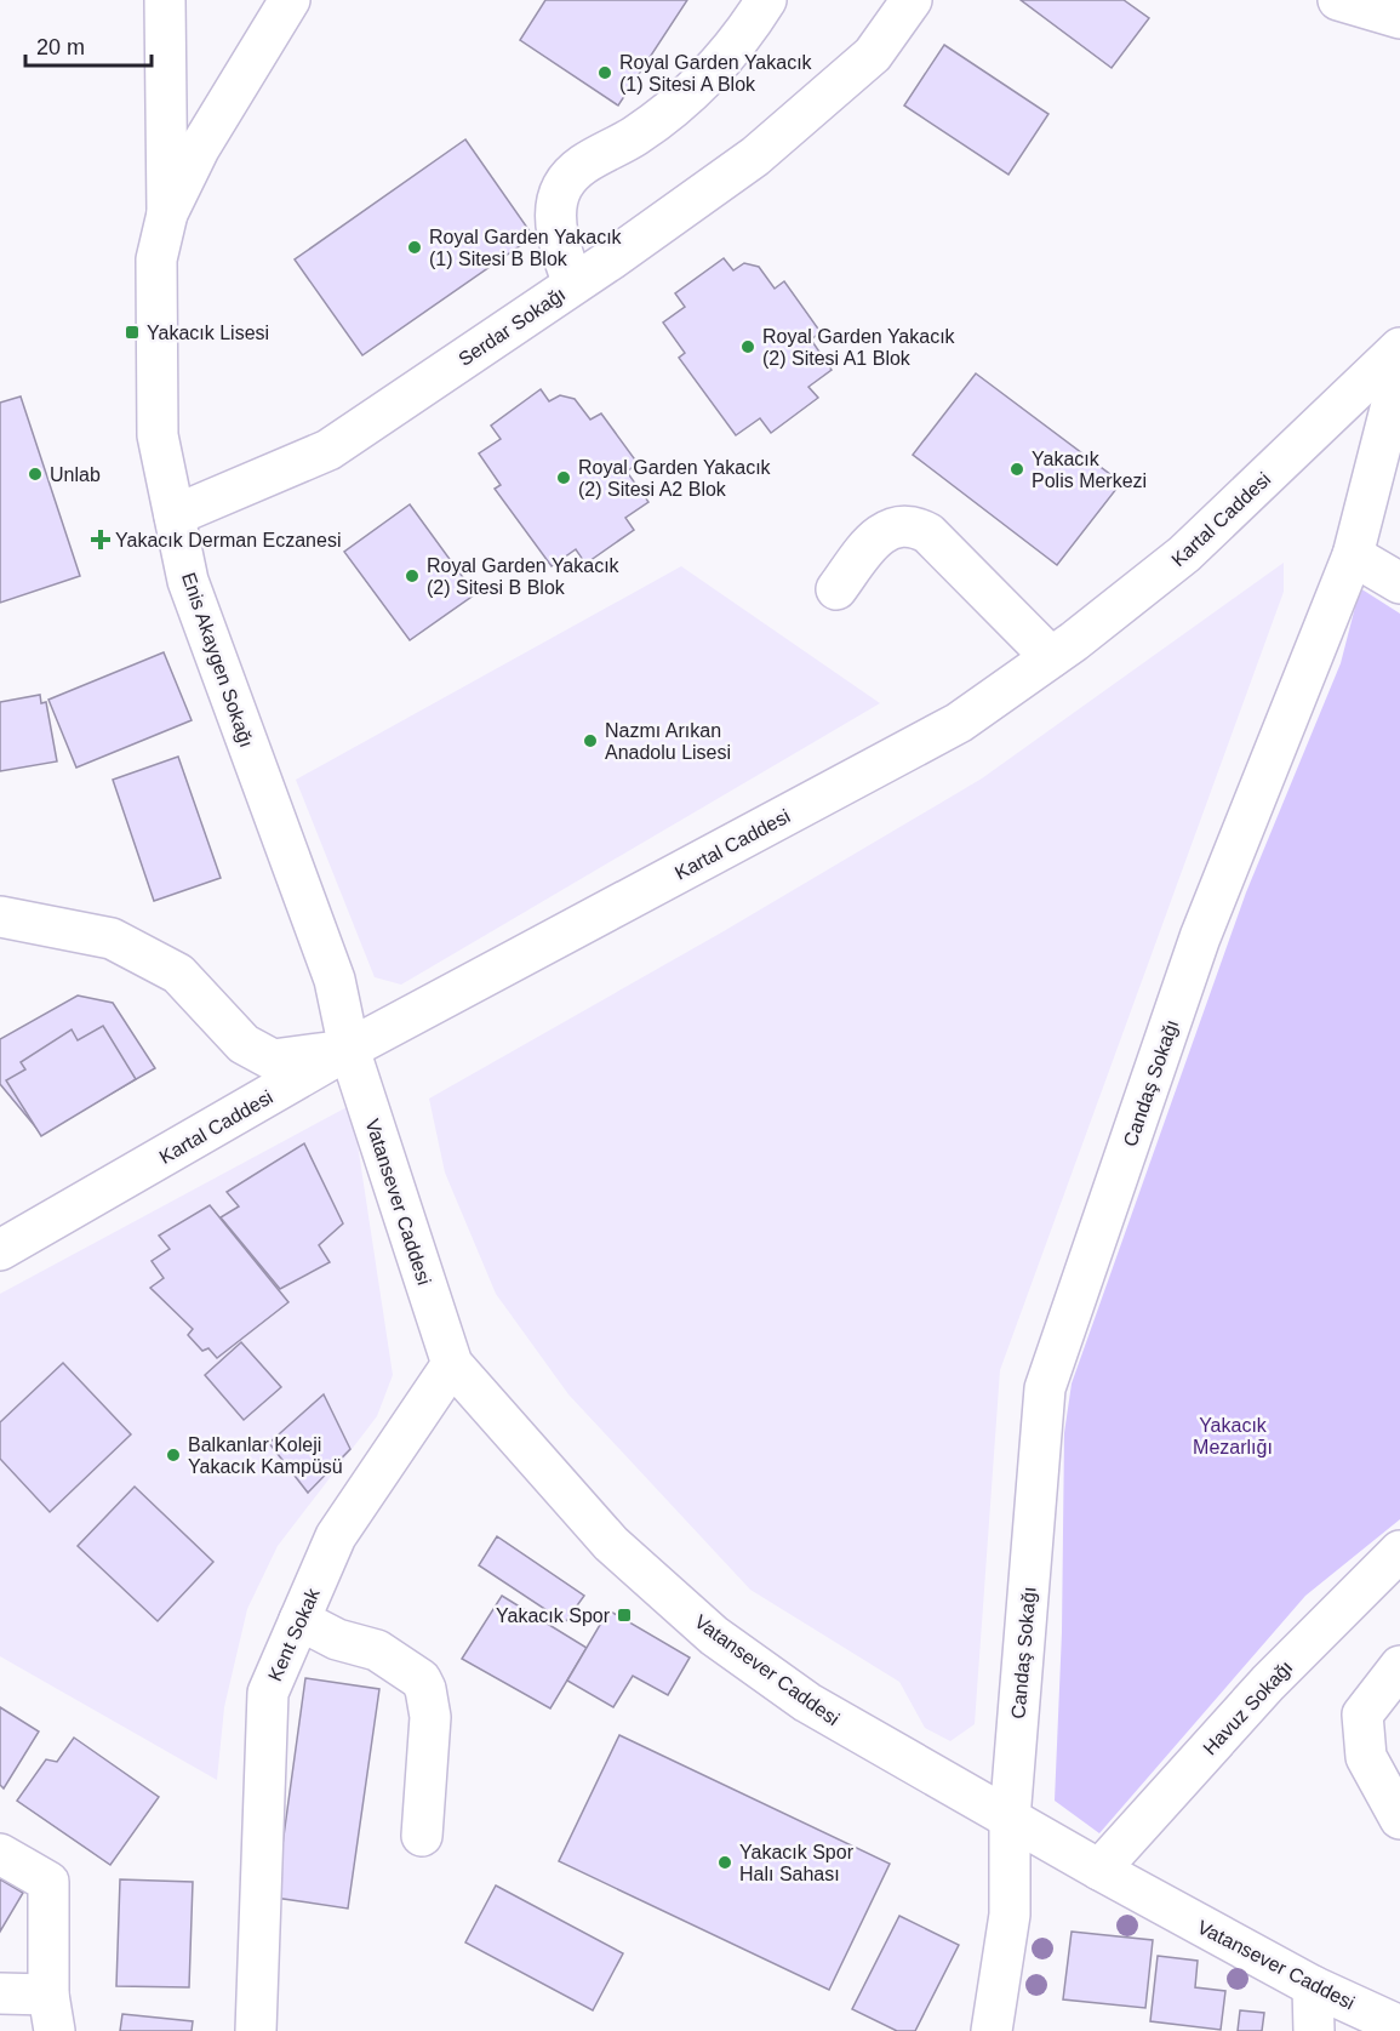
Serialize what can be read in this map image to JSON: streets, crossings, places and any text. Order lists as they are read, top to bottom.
{
  "streets": {
    "street": [
      "Serdar Sokağı",
      "Kartal Caddesi",
      "Enis Akaygen Sokağı",
      "Candaş Sokağı",
      "Vatansever Caddesi",
      "Kent Sokak",
      "Havuz Sokağı"
    ]
  },
  "crossings": [
    ["Serdar Sokağı", "Enis Akaygen Sokağı"],
    ["Kartal Caddesi", "Enis Akaygen Sokağı"],
    ["Kartal Caddesi", "Vatansever Caddesi"],
    ["Enis Akaygen Sokağı", "Vatansever Caddesi"],
    ["Candaş Sokağı", "Vatansever Caddesi"],
    ["Vatansever Caddesi", "Kent Sokak"],
    ["Vatansever Caddesi", "Havuz Sokağı"]
  ],
  "parks": ["Yakacık Mezarlığı"],
  "places": {
    "other": [
      "Royal Garden Yakacık (1) Sitesi A Blok",
      "Royal Garden Yakacık (1) Sitesi B Blok",
      "Royal Garden Yakacık (2) Sitesi A1 Blok",
      "Yakacık Polis Merkezi",
      "Unlab",
      "Royal Garden Yakacık (2) Sitesi A2 Blok",
      "Royal Garden Yakacık (2) Sitesi B Blok",
      "Nazmı Arıkan Anadolu Lisesi",
      "Balkanlar Koleji Yakacık Kampüsü",
      "Yakacık Spor Halı Sahası"
    ],
    "transit": ["Yakacık Lisesi", "Yakacık Spor"],
    "health": ["Yakacık Derman Eczanesi"]
  },
  "scale_bar": "20 m"
}
